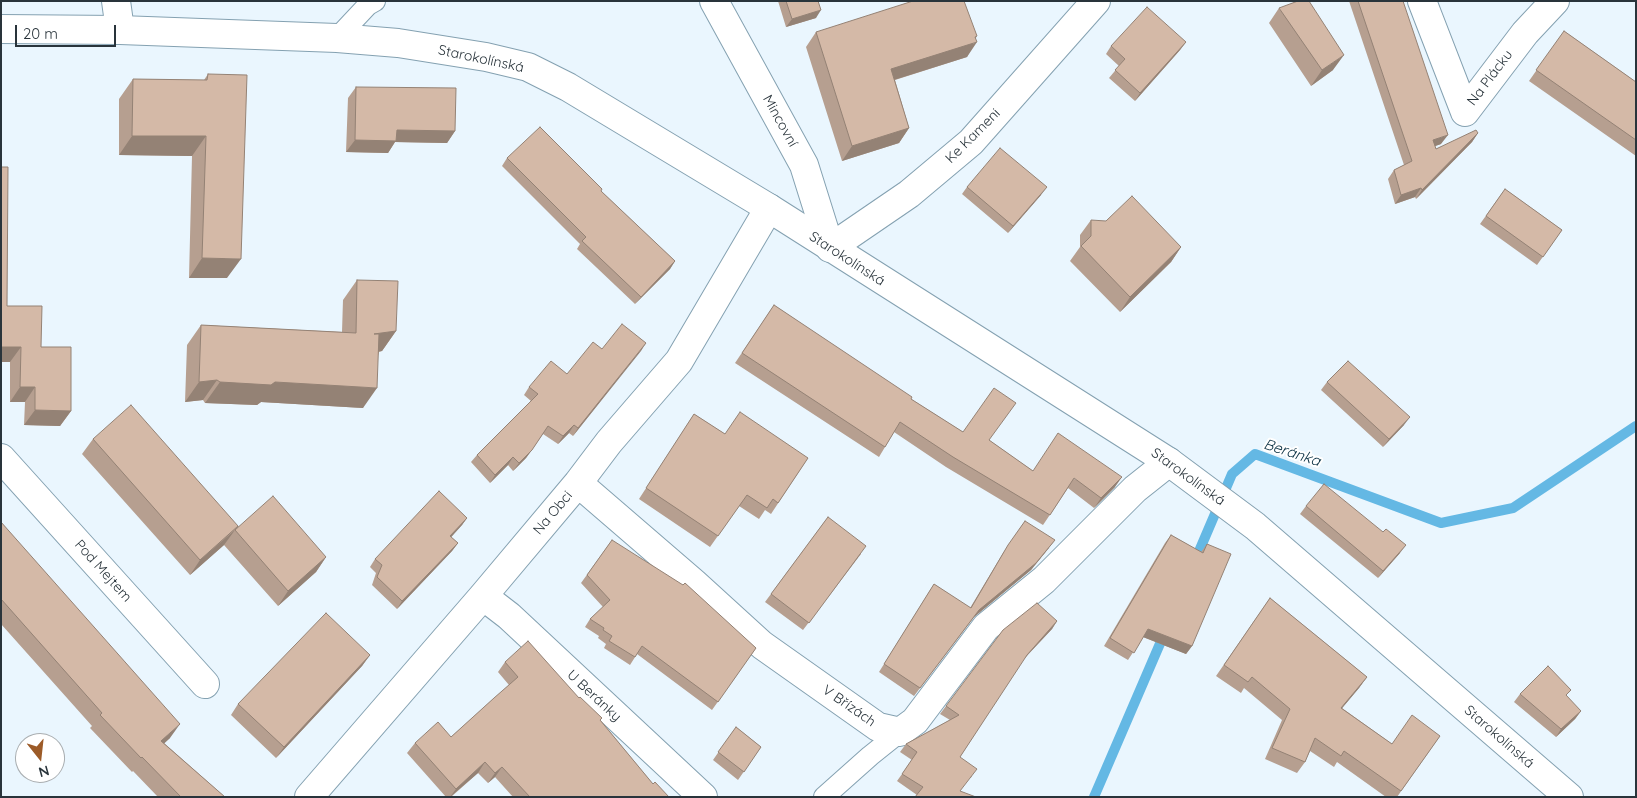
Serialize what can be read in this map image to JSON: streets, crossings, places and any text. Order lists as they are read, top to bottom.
{
  "streets": {
    "street": [
      "Starokolínská",
      "Na Plácku",
      "Mincovní",
      "Ke Kameni",
      "Na Obci",
      "Pod Mejtem",
      "U Beránky",
      "V Břízách"
    ]
  },
  "crossings": [
    ["Starokolínská", "Mincovní"],
    ["Starokolínská", "Ke Kameni"],
    ["Starokolínská", "Na Obci"],
    ["Mincovní", "Ke Kameni"],
    ["Na Obci", "U Beránky"],
    ["Na Obci", "V Břízách"]
  ],
  "water": ["Beránka"],
  "scale_bar": "20 m",
  "north": "bottom"
}
